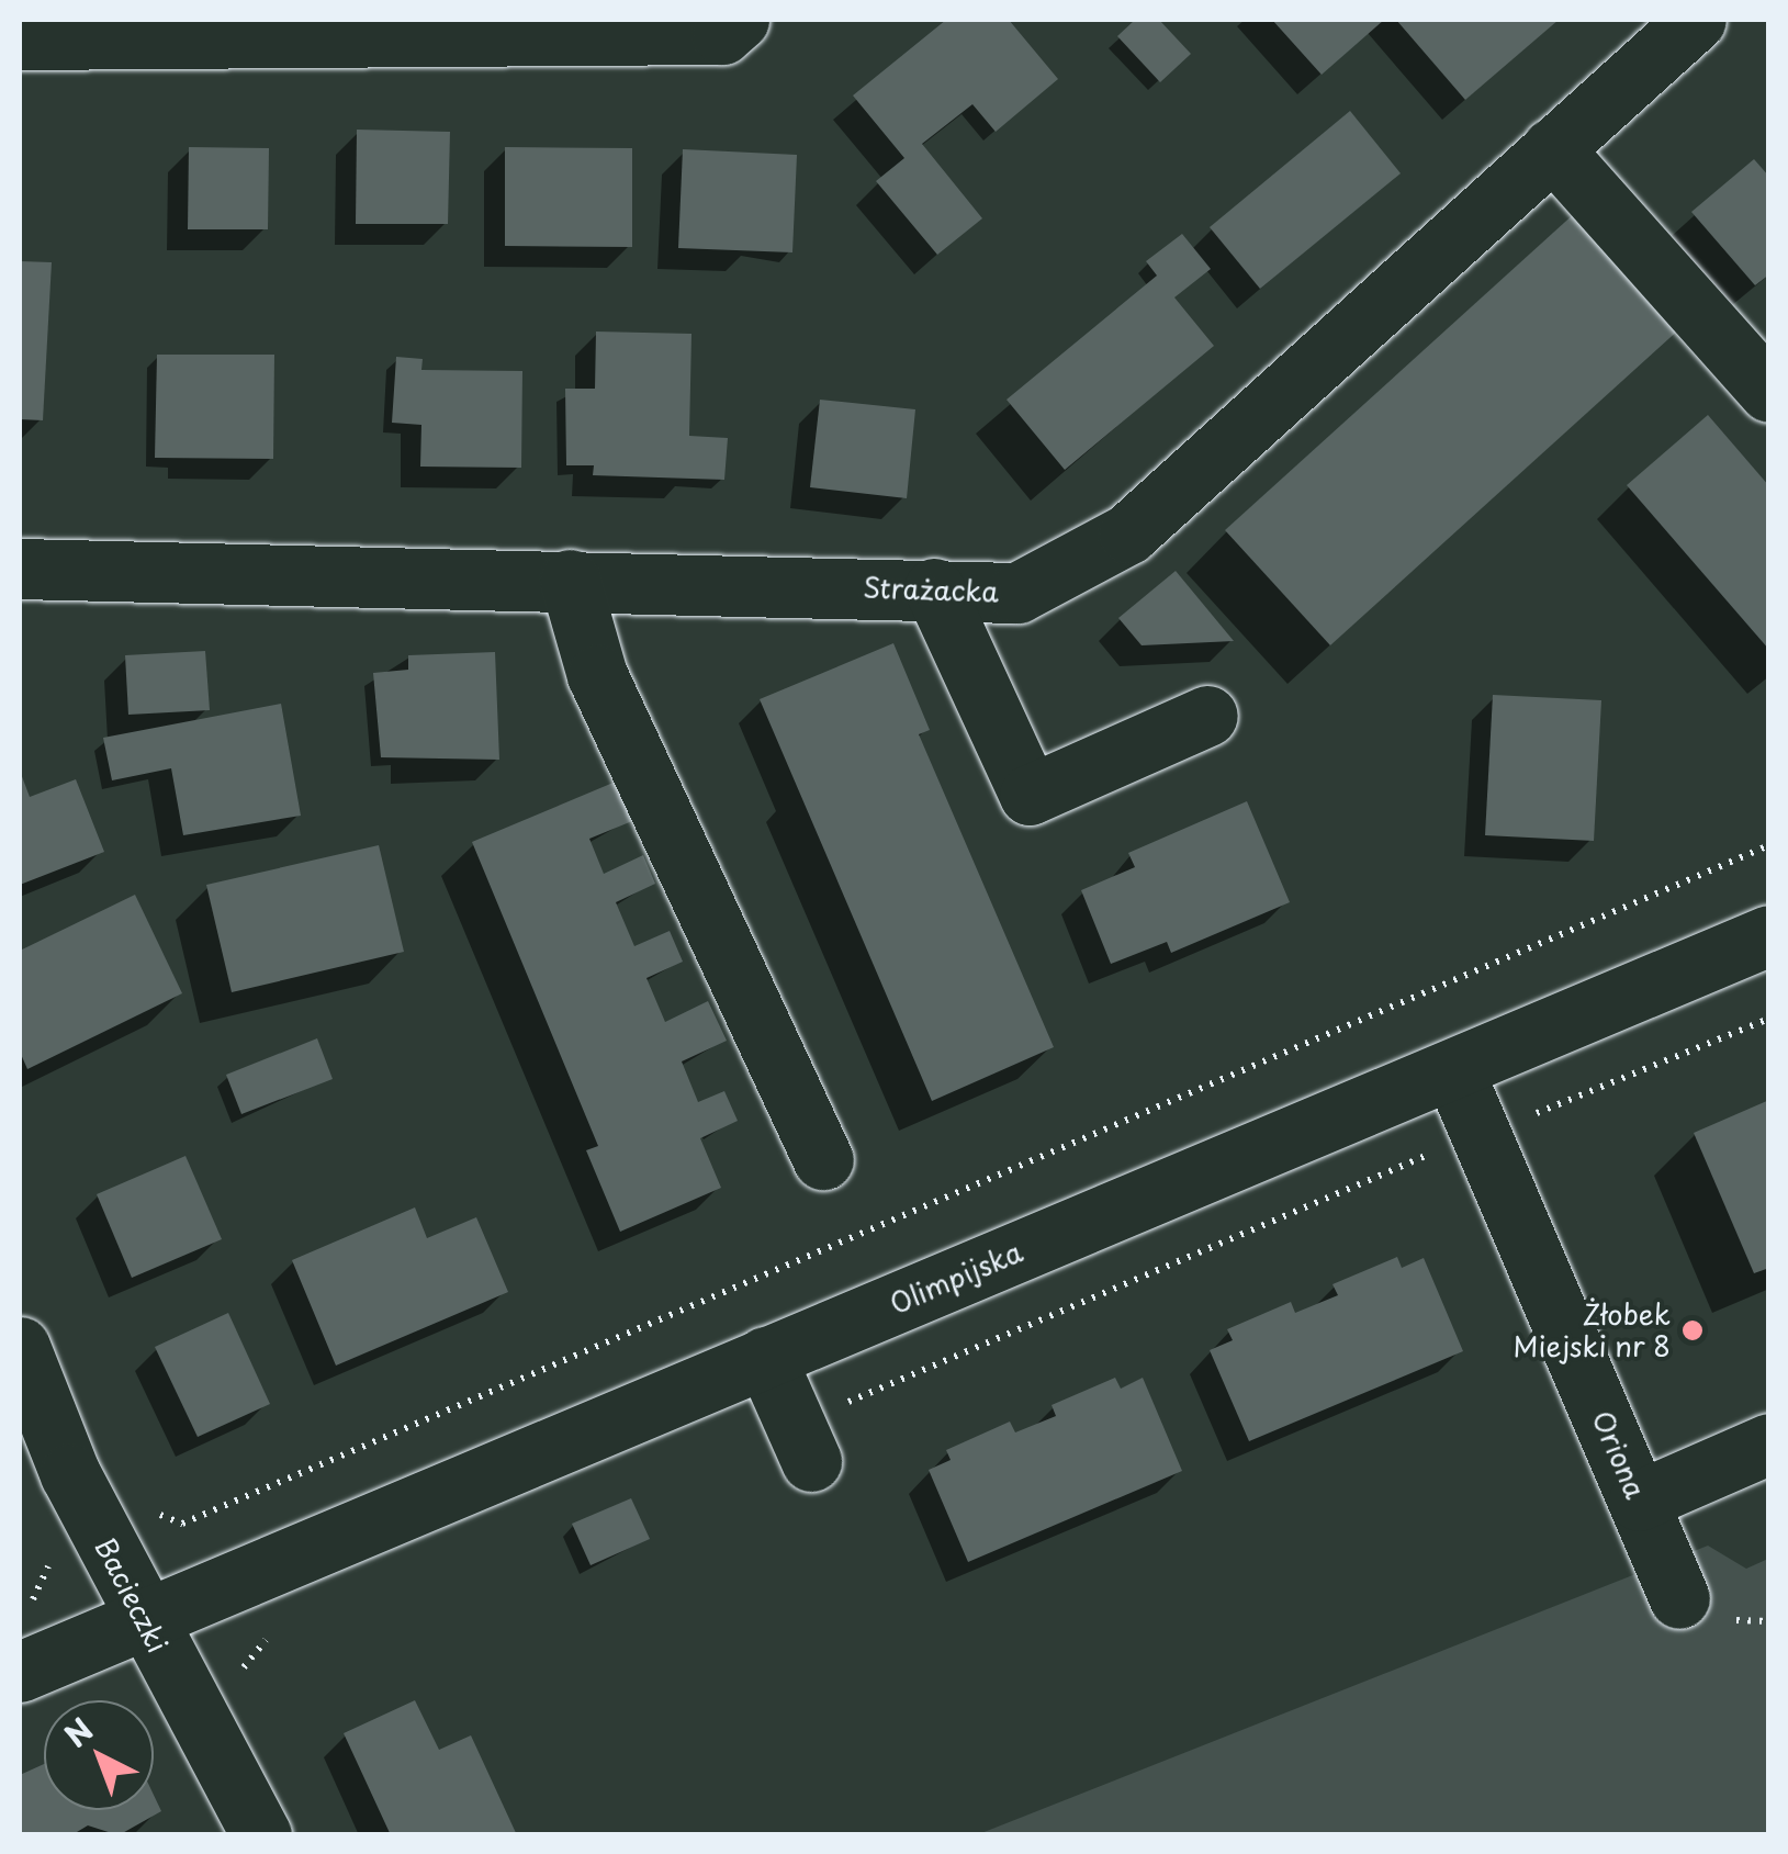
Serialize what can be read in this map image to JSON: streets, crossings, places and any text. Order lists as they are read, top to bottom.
{
  "streets": {
    "street": [
      "Strażacka",
      "Olimpijska",
      "Oriona",
      "Bacieczki"
    ]
  },
  "crossings": [
    ["Olimpijska", "Oriona"],
    ["Olimpijska", "Bacieczki"]
  ],
  "places": ["Żłobek Miejski nr 8"],
  "north": "top left"
}
